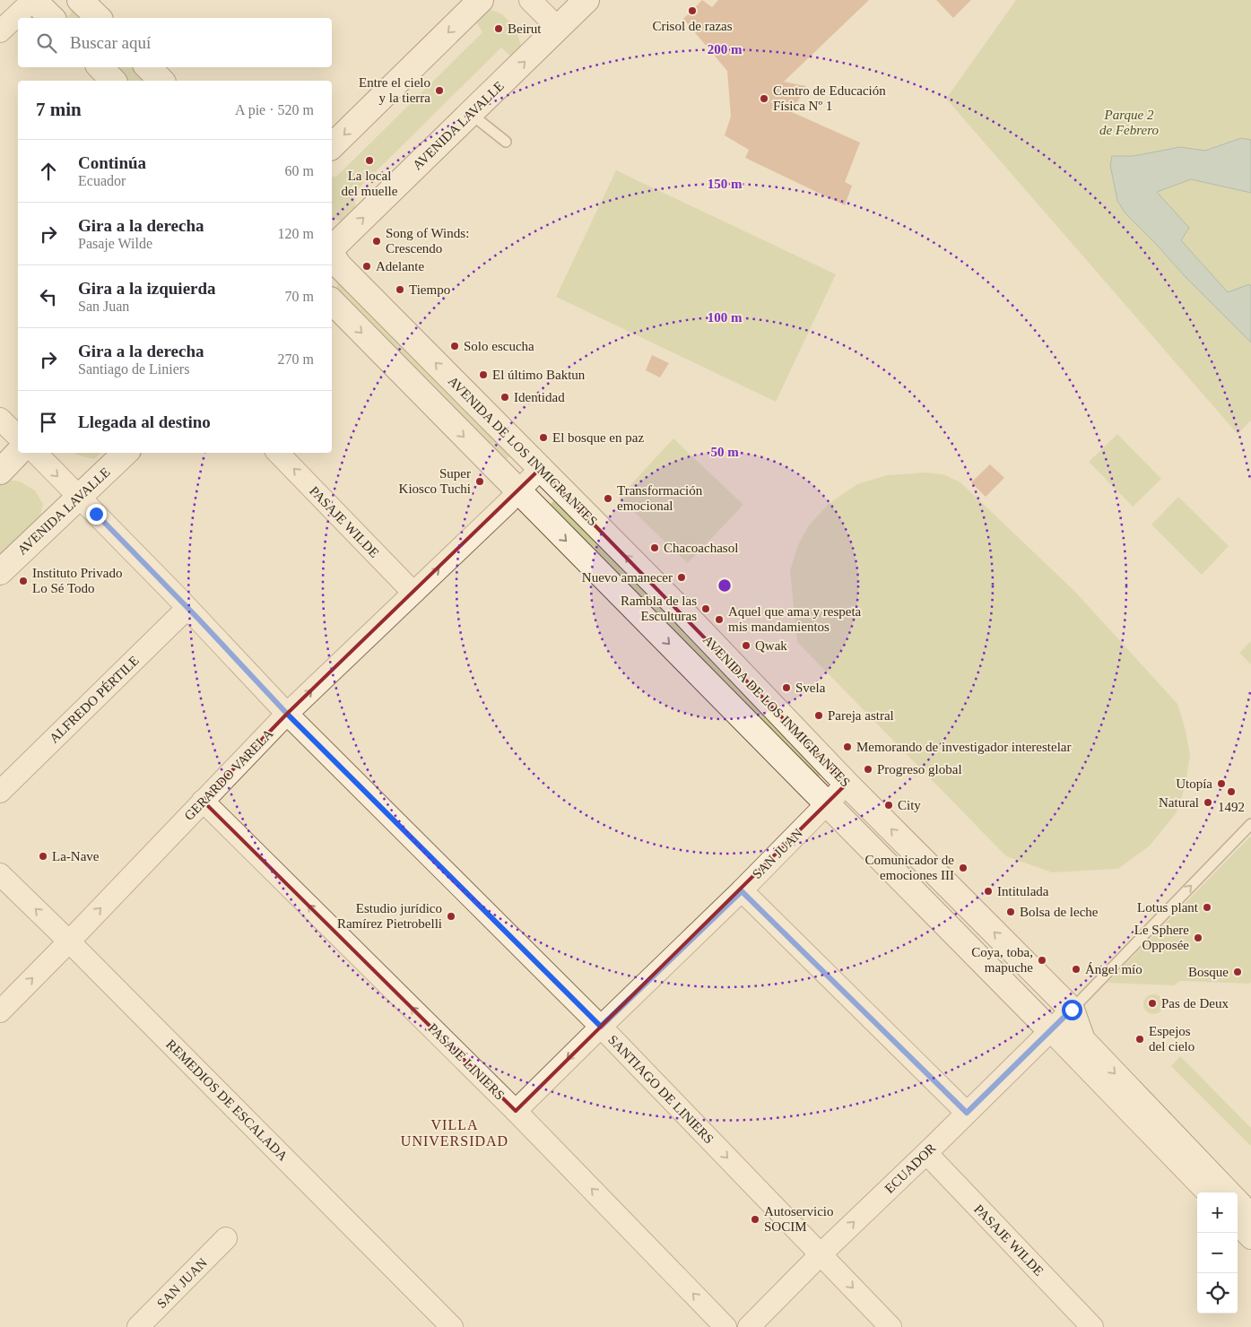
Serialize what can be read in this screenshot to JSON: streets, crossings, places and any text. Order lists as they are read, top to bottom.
{
  "streets": {
    "main road": ["AVENIDA LAVALLE", "AVENIDA DE LOS INMIGRANTES"],
    "street": [
      "PASAJE WILDE",
      "ALFREDO PÉRTILE",
      "GERARDO VARELA",
      "SAN JUAN",
      "PASAJE LINIERS",
      "SANTIAGO DE LINIERS",
      "REMEDIOS DE ESCALADA",
      "ECUADOR"
    ]
  },
  "crossings": [
    ["AVENIDA LAVALLE", "SANTIAGO DE LINIERS"],
    ["AVENIDA DE LOS INMIGRANTES", "GERARDO VARELA"],
    ["AVENIDA DE LOS INMIGRANTES", "SAN JUAN"],
    ["AVENIDA DE LOS INMIGRANTES", "ECUADOR"],
    ["PASAJE WILDE", "GERARDO VARELA"],
    ["PASAJE WILDE", "ECUADOR"],
    ["ALFREDO PÉRTILE", "SANTIAGO DE LINIERS"],
    ["GERARDO VARELA", "PASAJE LINIERS"],
    ["GERARDO VARELA", "SANTIAGO DE LINIERS"],
    ["GERARDO VARELA", "REMEDIOS DE ESCALADA"],
    ["SAN JUAN", "PASAJE LINIERS"],
    ["SAN JUAN", "SANTIAGO DE LINIERS"],
    ["SANTIAGO DE LINIERS", "ECUADOR"]
  ],
  "one_way": [
    "PASAJE WILDE",
    "GERARDO VARELA",
    "PASAJE LINIERS",
    "SANTIAGO DE LINIERS"
  ],
  "districts": ["VILLA UNIVERSIDAD"],
  "parks": ["Parque 2 de Febrero"],
  "places": [
    "Crisol de razas",
    "Beirut",
    "Entre el cielo y la tierra",
    "Centro de Educación Física Nº 1",
    "La local del muelle",
    "Song of Winds: Crescendo",
    "Adelante",
    "Tiempo",
    "Solo escucha",
    "El último Baktun",
    "Identidad",
    "El bosque en paz",
    "Super Kiosco Tuchi",
    "Transformación emocional",
    "Chacoachasol",
    "Nuevo amanecer",
    "Instituto Privado Lo Sé Todo",
    "Rambla de las Esculturas",
    "Aquel que ama y respeta mis mandamientos",
    "Qwak",
    "Svela",
    "Pareja astral",
    "Memorando de investigador interestelar",
    "Progreso global",
    "Utopía",
    "1492",
    "Natural",
    "City",
    "La-Nave",
    "Comunicador de emociones III",
    "Intitulada",
    "Lotus plant",
    "Bolsa de leche",
    "Estudio jurídico Ramírez Pietrobelli",
    "Le Sphere Opposée",
    "Coya, toba, mapuche",
    "Ángel mío",
    "Bosque",
    "Pas de Deux",
    "Espejos del cielo",
    "Autoservicio SOCIM"
  ],
  "page": {
    "search": "Buscar aquí",
    "heading": ["7 min", "A pie · 520 m"],
    "list": [
      ["Continúa", "Ecuador", "60 m"],
      ["Gira a la derecha", "Pasaje Wilde", "120 m"],
      ["Gira a la izquierda", "San Juan", "70 m"],
      ["Gira a la derecha", "Santiago de Liniers", "270 m"],
      "Llegada al destino"
    ],
    "map_buttons": ["+", "−"]
  },
  "rings": [
    "200 m",
    "150 m",
    "100 m",
    "50 m"
  ]
}
